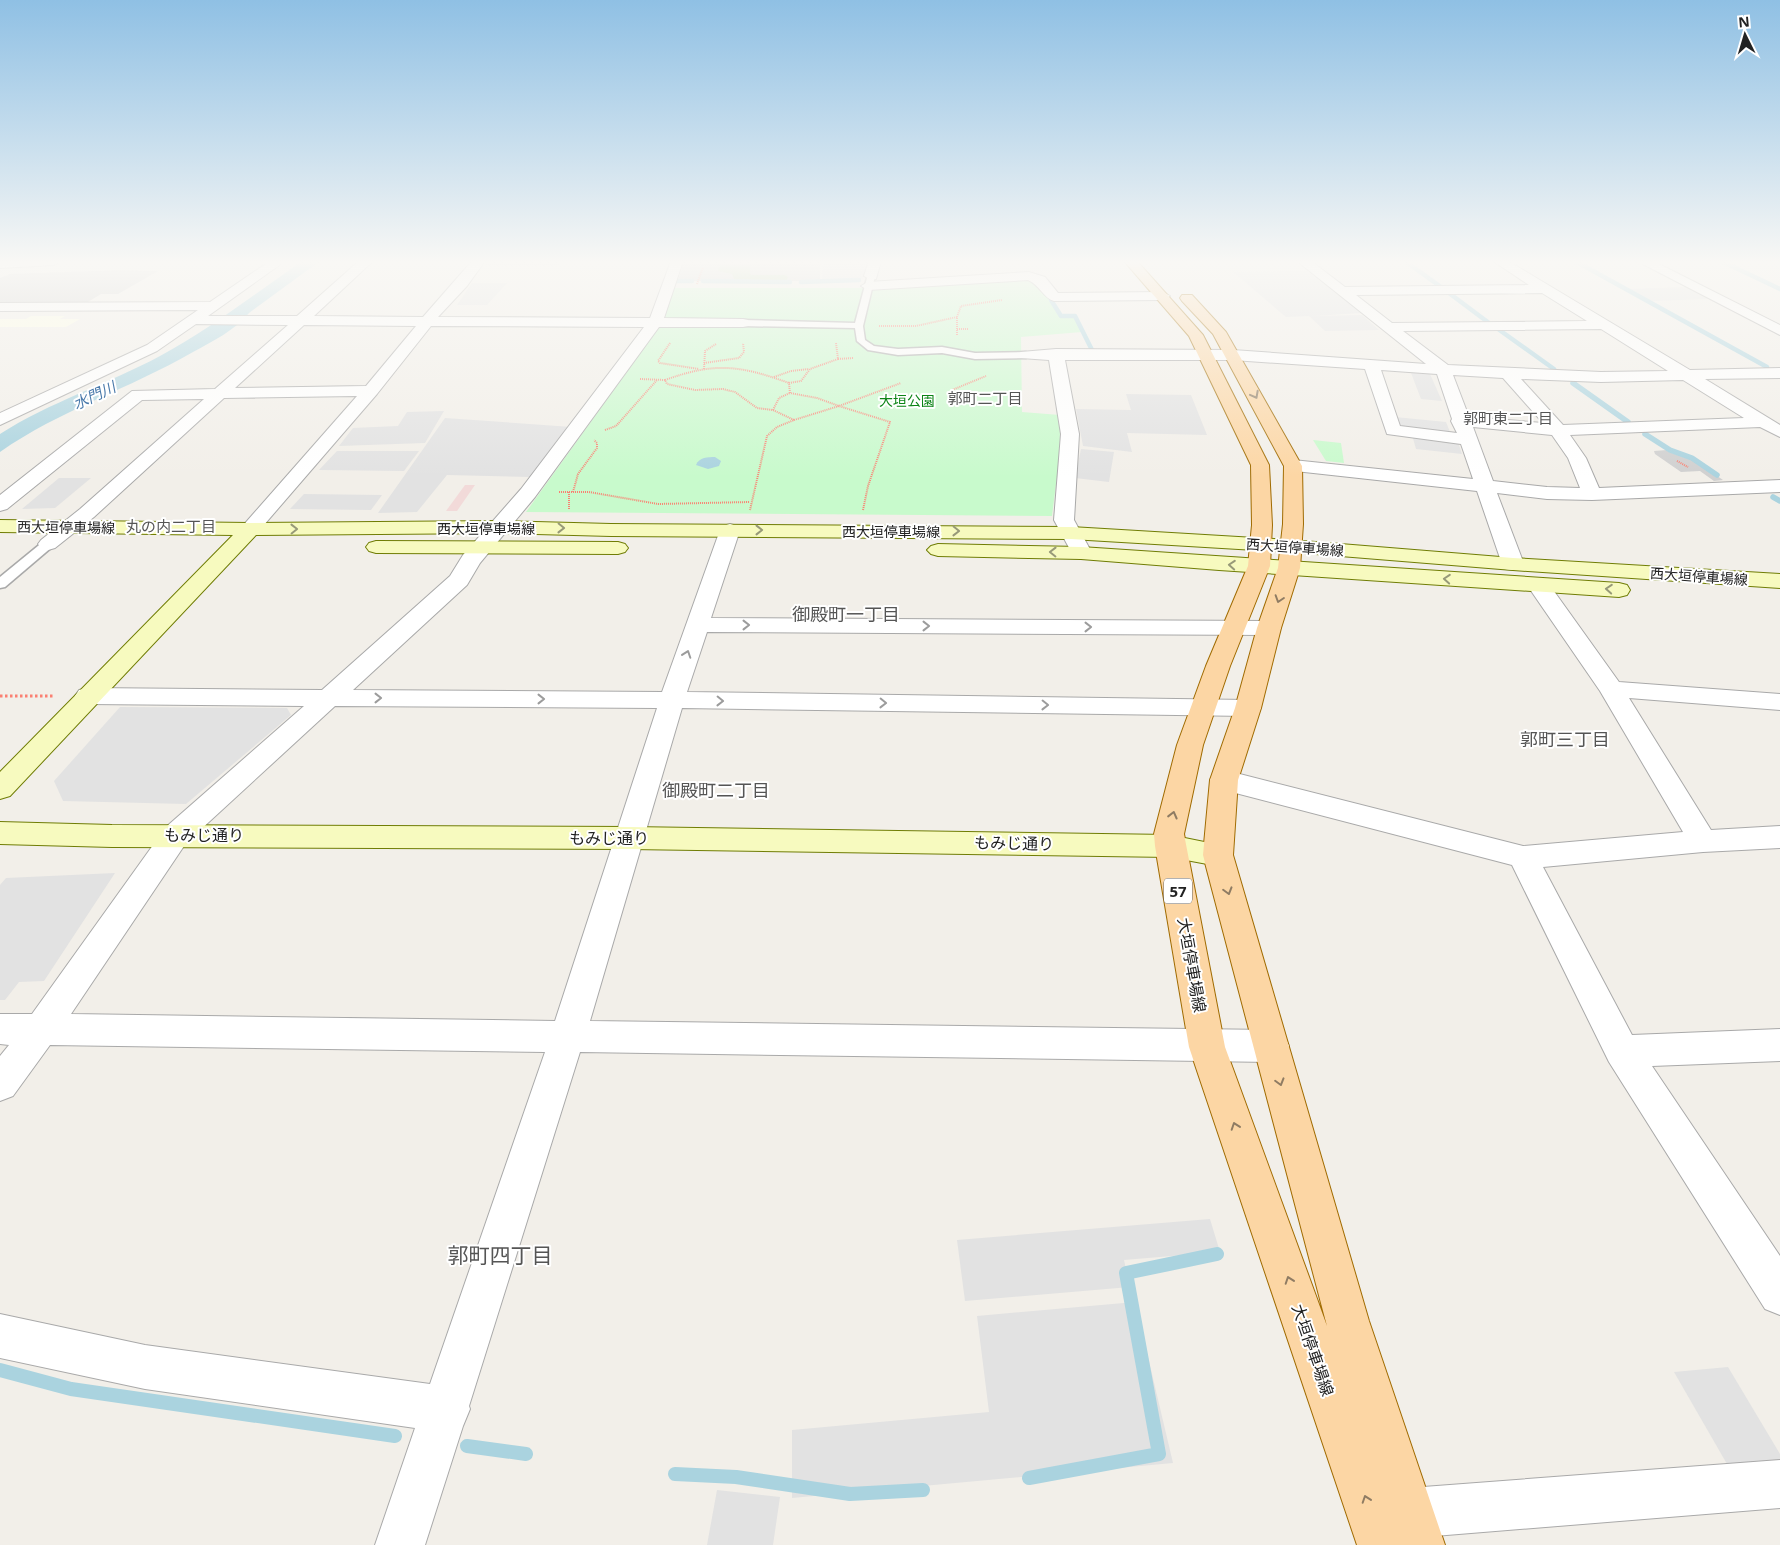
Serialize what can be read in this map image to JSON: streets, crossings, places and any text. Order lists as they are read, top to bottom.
{
  "streets": {
    "main road": [
      "西大垣停車場線",
      "もみじ通り",
      "57",
      "大垣停車場線"
    ]
  },
  "crossings": [
    ["西大垣停車場線", "大垣停車場線"],
    ["もみじ通り", "大垣停車場線"]
  ],
  "districts": [
    "郭町二丁目",
    "郭町東二丁目",
    "丸の内二丁目",
    "御殿町一丁目",
    "郭町三丁目",
    "御殿町二丁目",
    "郭町四丁目"
  ],
  "water": ["水門川"],
  "parks": ["大垣公園"],
  "north": "top"
}
